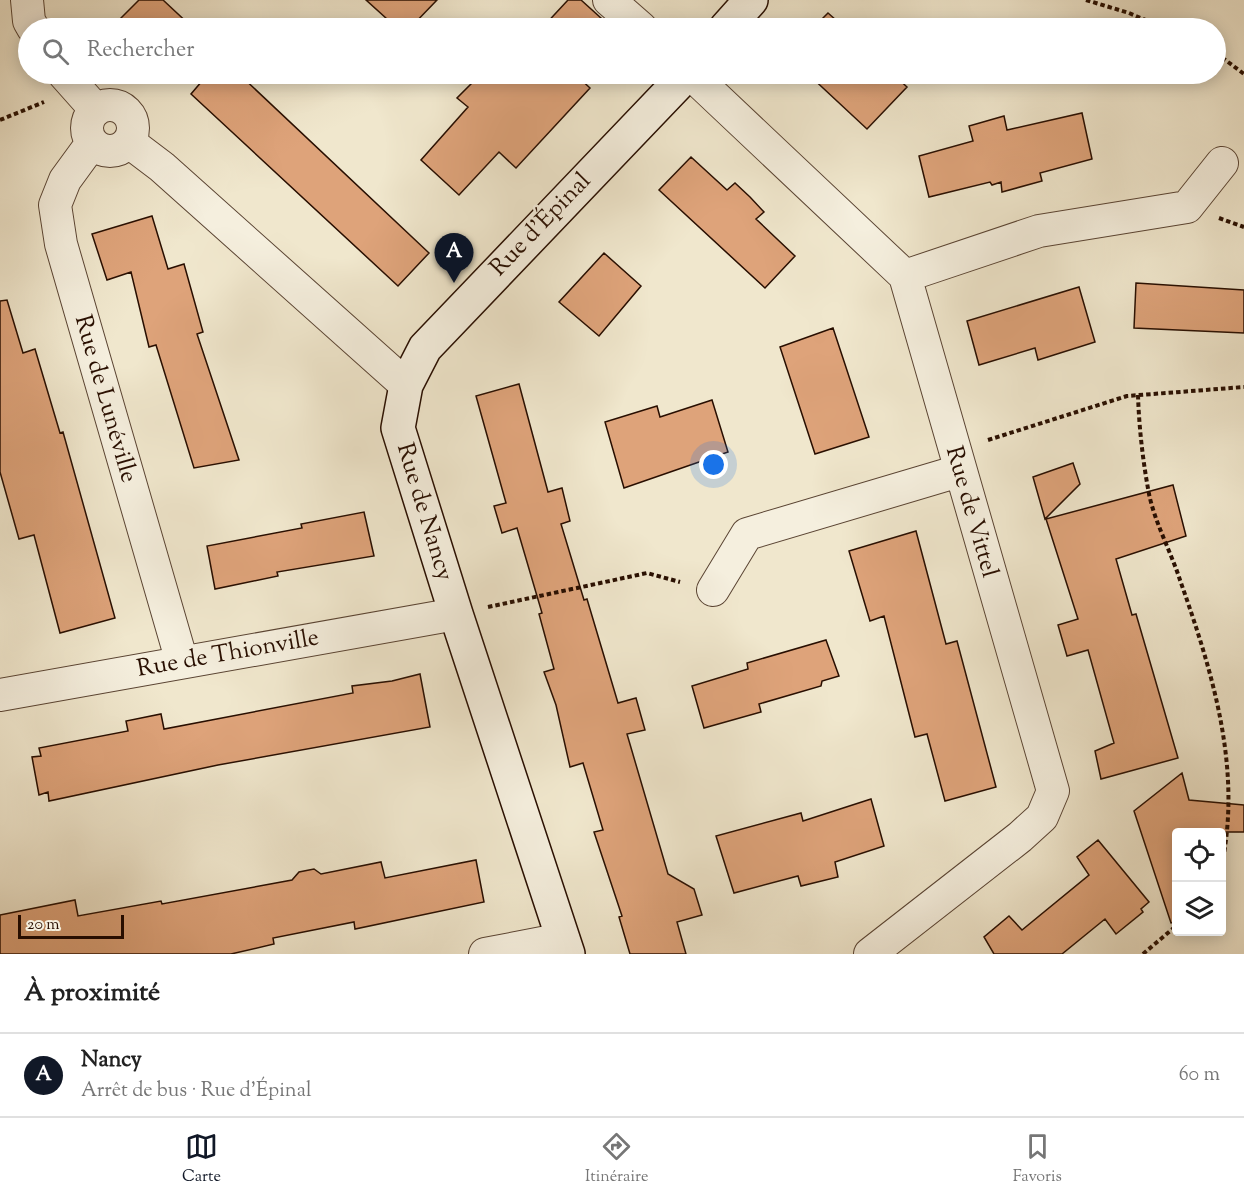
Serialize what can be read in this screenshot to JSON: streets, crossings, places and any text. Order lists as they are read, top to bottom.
{
  "streets": {
    "street": [
      "Rue d’Épinal",
      "Rue de Lunéville",
      "Rue de Nancy",
      "Rue de Vittel",
      "Rue de Thionville"
    ]
  },
  "crossings": [
    ["Rue d’Épinal", "Rue de Nancy"],
    ["Rue de Lunéville", "Rue de Thionville"],
    ["Rue de Nancy", "Rue de Thionville"]
  ],
  "scale_bar": "20 m",
  "page": {
    "search": "Rechercher",
    "pins": "A",
    "scale": "20 m",
    "heading": "À proximité",
    "list": [
      {
        "mark": "A",
        "name": "Nancy",
        "note": "Arrêt de bus · Rue d’Épinal",
        "value": "60 m"
      }
    ],
    "nav": ["Carte", "Itinéraire", "Favoris"]
  }
}
